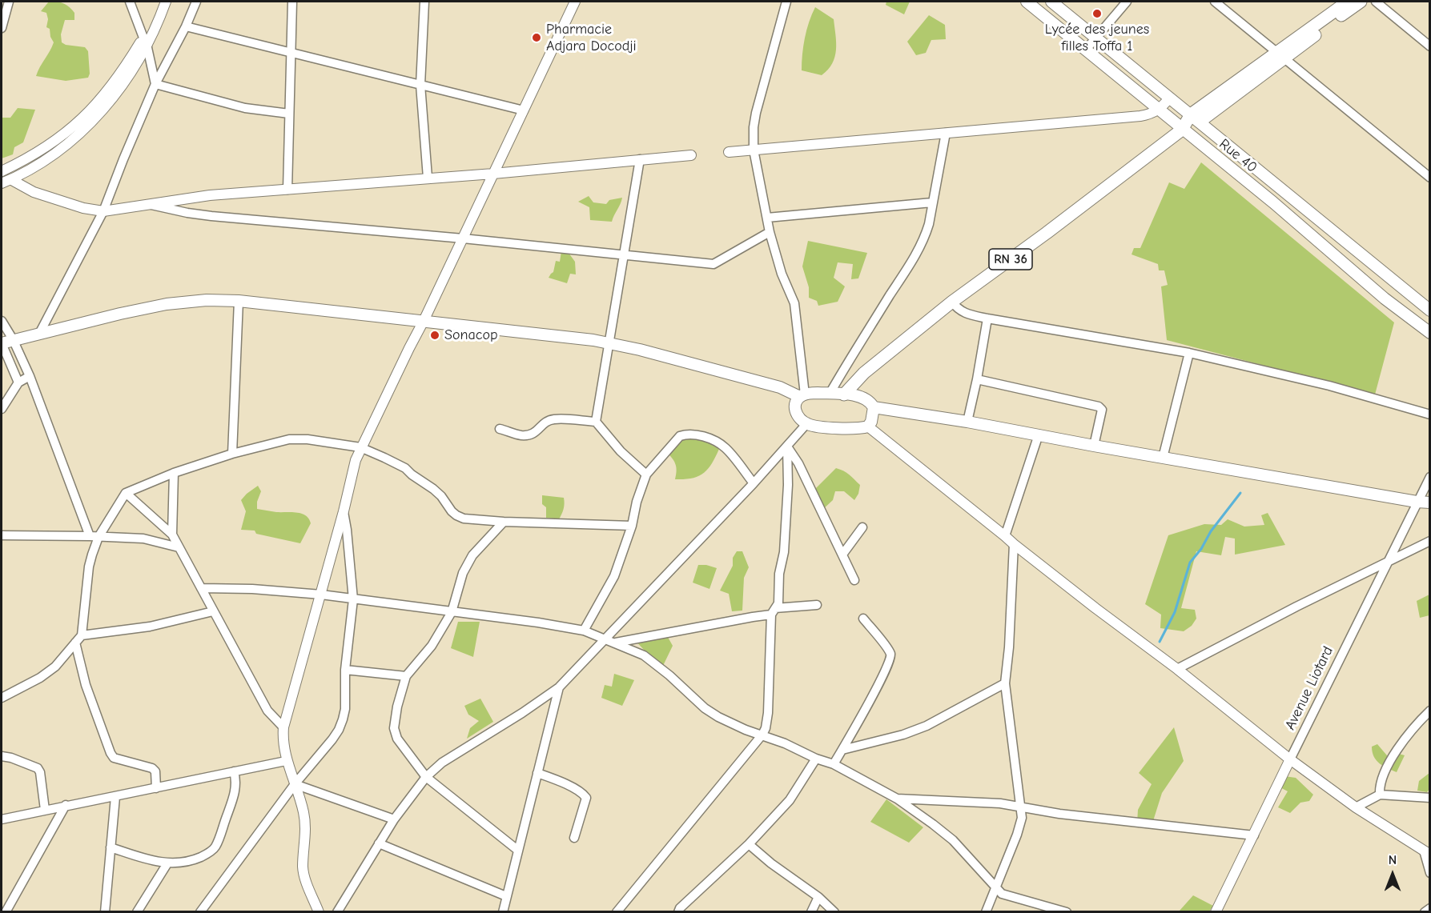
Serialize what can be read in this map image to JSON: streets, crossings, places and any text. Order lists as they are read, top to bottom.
{
  "streets": {
    "main road": ["Rue 40", "RN 36"],
    "street": ["Avenue Liotard"]
  },
  "crossings": [
    ["Rue 40", "RN 36"]
  ],
  "places": ["Lycée des jeunes filles Toffa 1", "Pharmacie Adjara Docodji", "Sonacop"],
  "north": "top"
}
